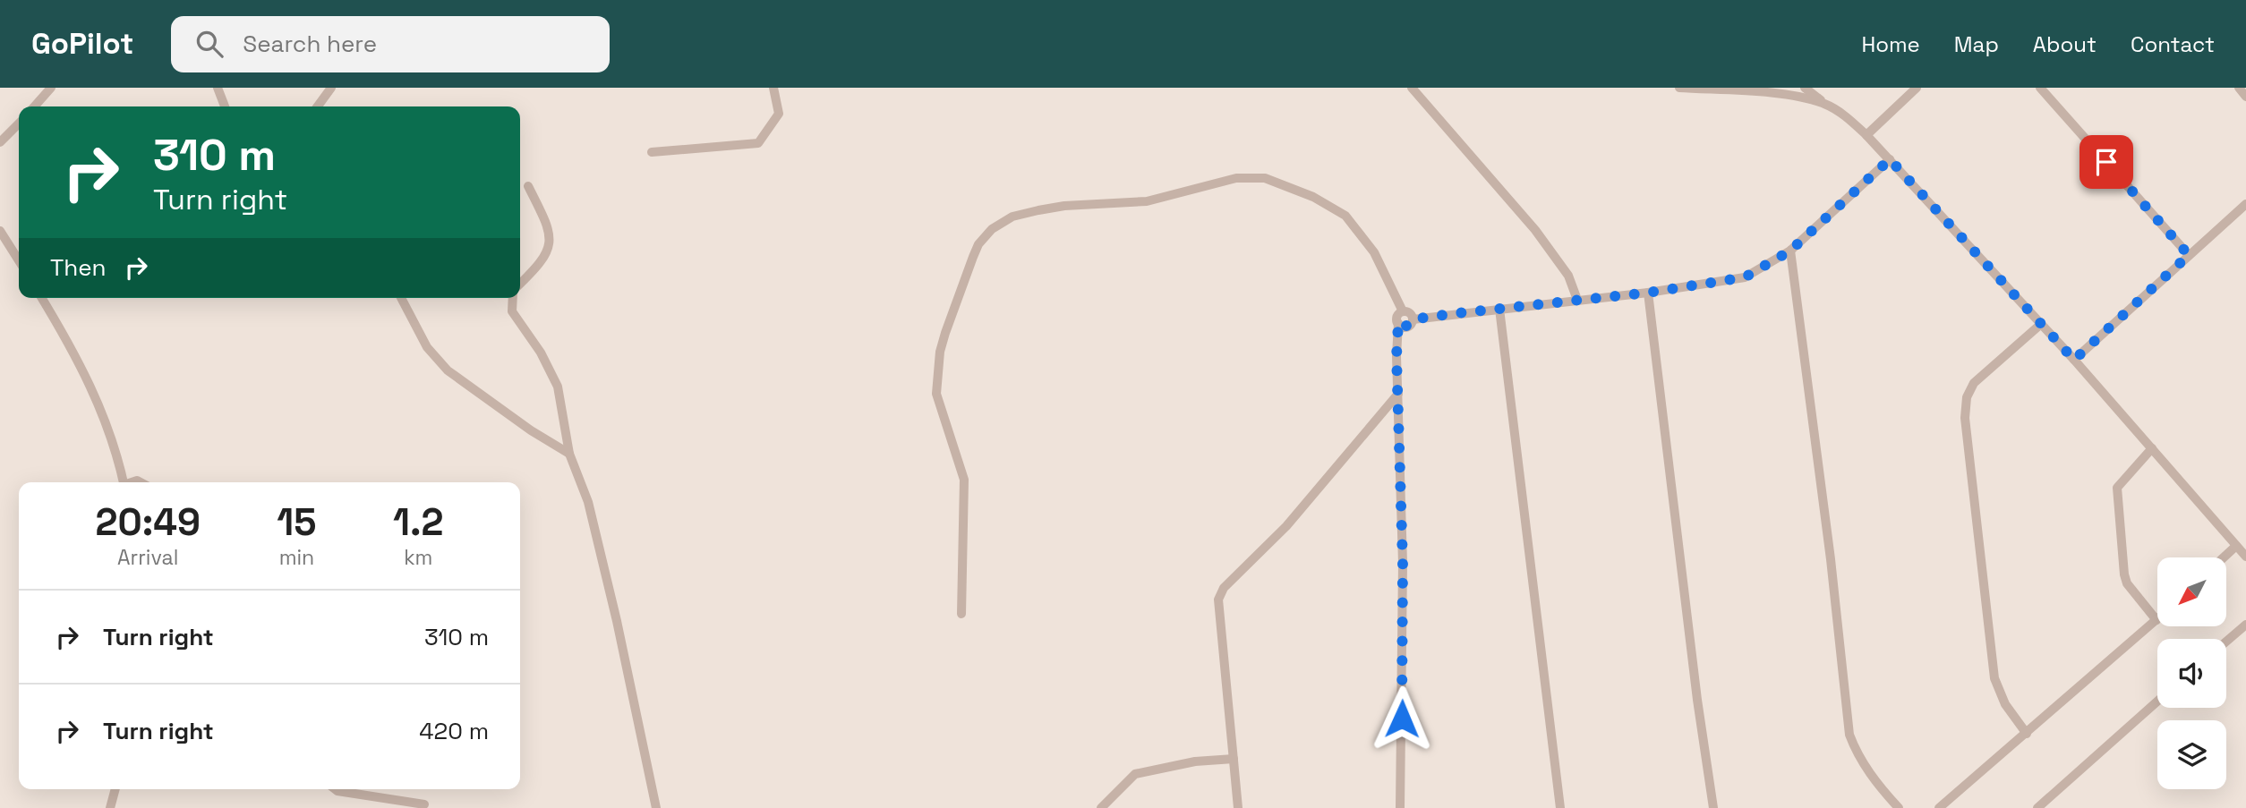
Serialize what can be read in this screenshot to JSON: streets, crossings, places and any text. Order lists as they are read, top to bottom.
{
  "north": "bottom left",
  "page": {
    "header": "GoPilot",
    "search": "Search here",
    "nav": [
      "Home",
      "Map",
      "About",
      "Contact"
    ],
    "turn": ["310 m", "Turn right"],
    "then": "Then",
    "eta": [
      "20:49",
      "Arrival",
      "15",
      "min",
      "1.2",
      "km"
    ],
    "list": [
      {
        "name": "Turn right",
        "value": "310 m"
      },
      {
        "name": "Turn right",
        "value": "420 m"
      }
    ]
  }
}
